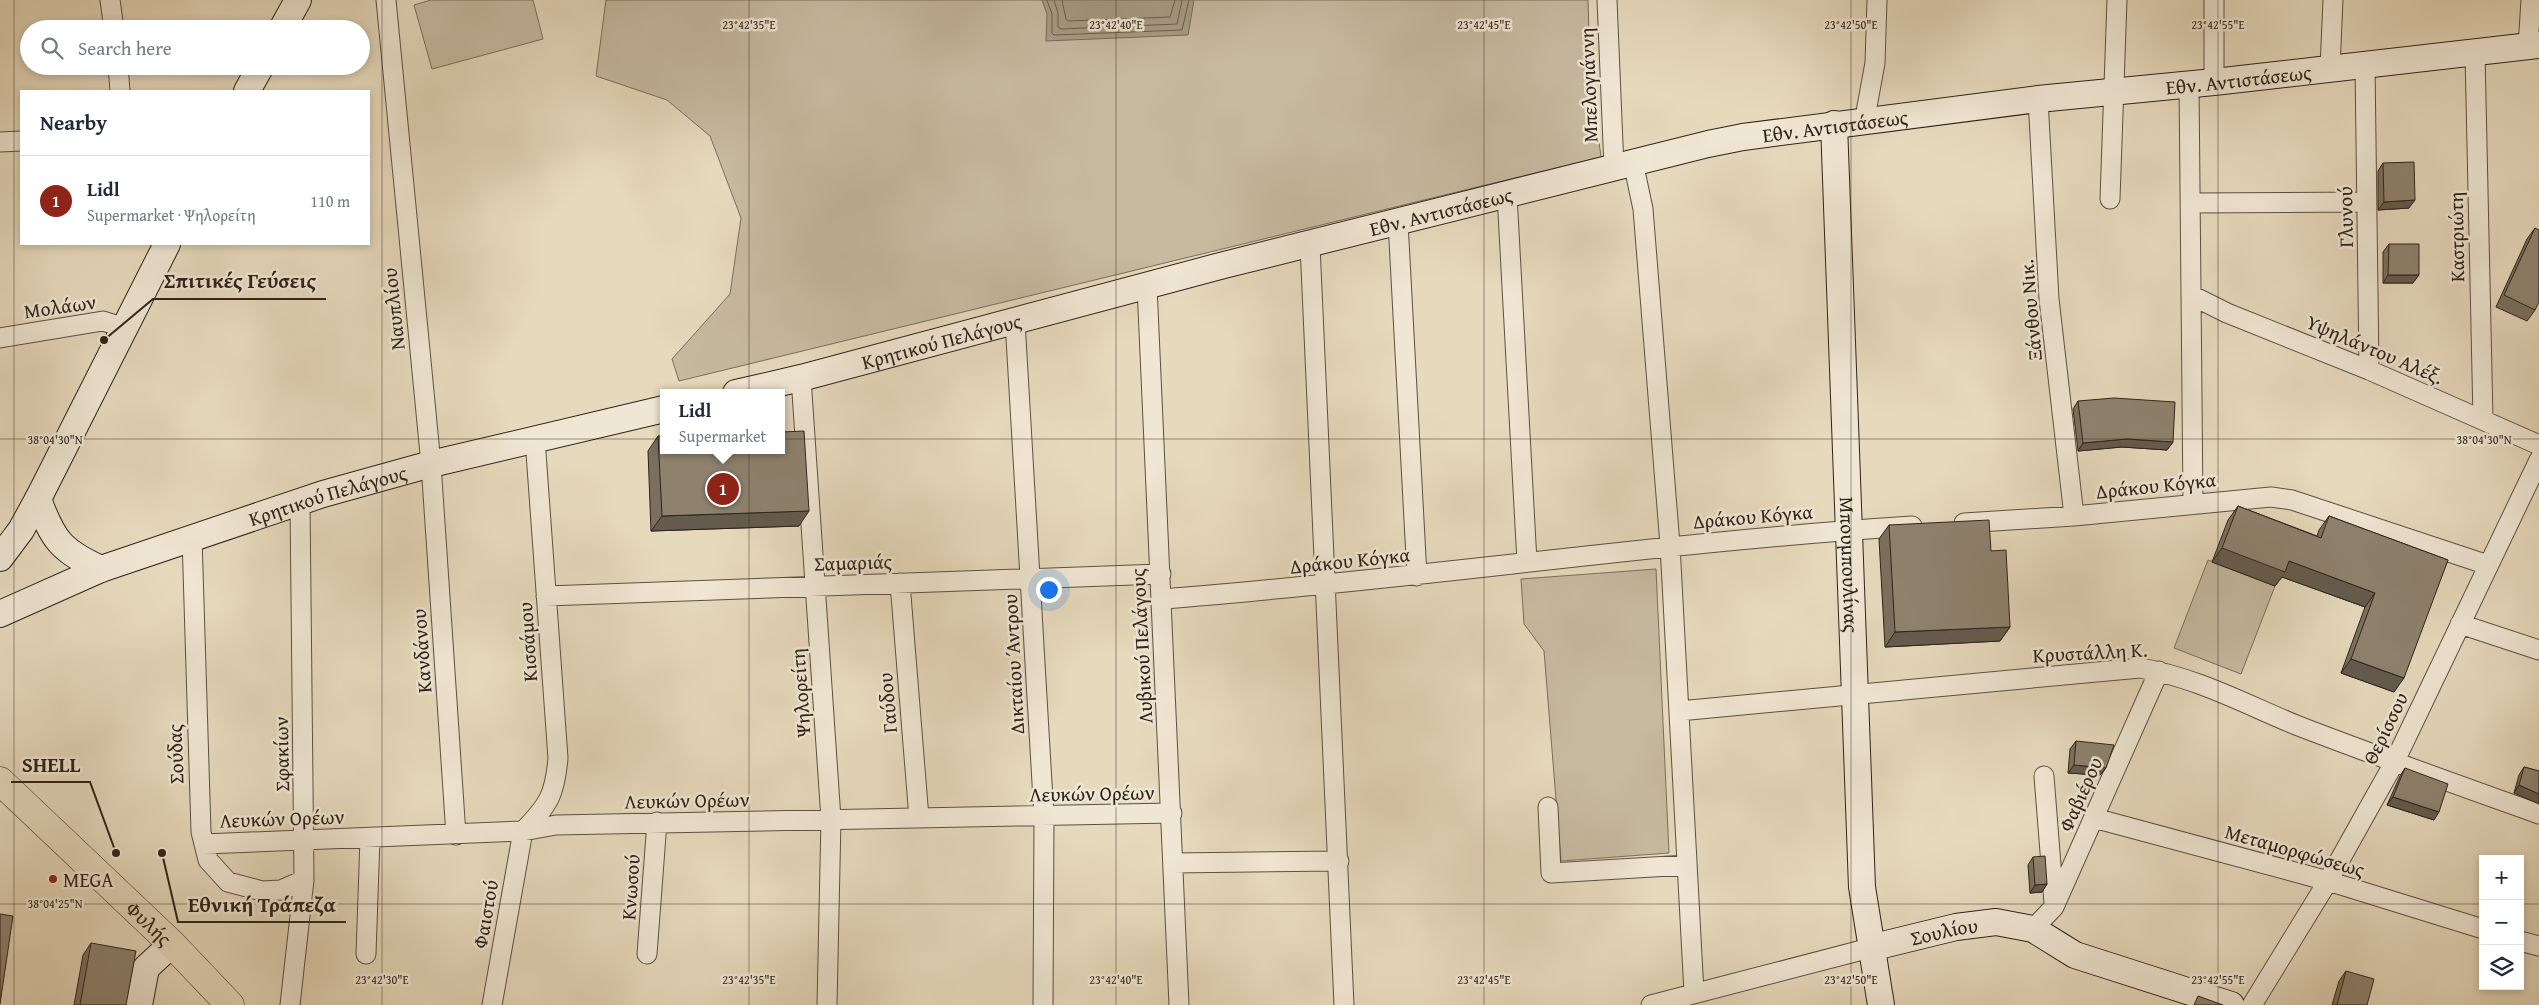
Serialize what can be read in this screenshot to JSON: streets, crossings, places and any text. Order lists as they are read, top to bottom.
{
  "streets": {
    "main road": ["Φυλής"],
    "street": [
      "Εθν. Αντιστάσεως",
      "Μπελογιάννη",
      "Γλυνού",
      "Καστριώτη",
      "Μολάων",
      "Ναυπλίου",
      "Ξάνθου Νικ.",
      "Κρητικού Πελάγους",
      "Υψηλάντου Αλέξ.",
      "Δράκου Κόγκα",
      "Σαμαριάς",
      "Μπουμπουλίνας",
      "Κισσάμου",
      "Λυβικού Πελάγους",
      "Κανδάνου",
      "Κρυστάλλη Κ.",
      "Δικταίου Άντρου",
      "Ψηλορείτη",
      "Γαύδου",
      "Θερίσσου",
      "Σούδας",
      "Σφακίων",
      "Λευκών Ορέων",
      "Φαβιέρου",
      "Μεταμορφώσεως",
      "Κνωσού",
      "Φαιστού",
      "Σουλίου"
    ]
  },
  "crossings": [
    ["Εθν. Αντιστάσεως", "Μπελογιάννη"],
    ["Εθν. Αντιστάσεως", "Γλυνού"],
    ["Εθν. Αντιστάσεως", "Καστριώτη"],
    ["Εθν. Αντιστάσεως", "Ξάνθου Νικ."],
    ["Εθν. Αντιστάσεως", "Κρητικού Πελάγους"],
    ["Εθν. Αντιστάσεως", "Μπουμπουλίνας"],
    ["Εθν. Αντιστάσεως", "Λυβικού Πελάγους"],
    ["Μπελογιάννη", "Δράκου Κόγκα"],
    ["Μπελογιάννη", "Κρυστάλλη Κ."],
    ["Μπελογιάννη", "Σουλίου"],
    ["Γλυνού", "Υψηλάντου Αλέξ."],
    ["Καστριώτη", "Υψηλάντου Αλέξ."],
    ["Ναυπλίου", "Κρητικού Πελάγους"],
    ["Ναυπλίου", "Κανδάνου"],
    ["Ξάνθου Νικ.", "Δράκου Κόγκα"],
    ["Κρητικού Πελάγους", "Κισσάμου"],
    ["Κρητικού Πελάγους", "Λυβικού Πελάγους"],
    ["Κρητικού Πελάγους", "Κανδάνου"],
    ["Κρητικού Πελάγους", "Δικταίου Άντρου"],
    ["Κρητικού Πελάγους", "Ψηλορείτη"],
    ["Κρητικού Πελάγους", "Σούδας"],
    ["Κρητικού Πελάγους", "Σφακίων"],
    ["Δράκου Κόγκα", "Μπουμπουλίνας"],
    ["Δράκου Κόγκα", "Λυβικού Πελάγους"],
    ["Δράκου Κόγκα", "Θερίσσου"],
    ["Σαμαριάς", "Κισσάμου"],
    ["Σαμαριάς", "Λυβικού Πελάγους"],
    ["Σαμαριάς", "Δικταίου Άντρου"],
    ["Σαμαριάς", "Ψηλορείτη"],
    ["Σαμαριάς", "Γαύδου"],
    ["Μπουμπουλίνας", "Κρυστάλλη Κ."],
    ["Μπουμπουλίνας", "Σουλίου"],
    ["Κισσάμου", "Λευκών Ορέων"],
    ["Κισσάμου", "Φαιστού"],
    ["Λυβικού Πελάγους", "Λευκών Ορέων"],
    ["Κανδάνου", "Λευκών Ορέων"],
    ["Κρυστάλλη Κ.", "Θερίσσου"],
    ["Κρυστάλλη Κ.", "Φαβιέρου"],
    ["Δικταίου Άντρου", "Λευκών Ορέων"],
    ["Ψηλορείτη", "Λευκών Ορέων"],
    ["Γαύδου", "Λευκών Ορέων"],
    ["Θερίσσου", "Μεταμορφώσεως"],
    ["Σούδας", "Σφακίων"],
    ["Σούδας", "Λευκών Ορέων"],
    ["Σφακίων", "Λευκών Ορέων"],
    ["Λευκών Ορέων", "Κνωσού"],
    ["Λευκών Ορέων", "Φαιστού"],
    ["Φαβιέρου", "Μεταμορφώσεως"],
    ["Φαβιέρου", "Σουλίου"]
  ],
  "places": [
    "Σπιτικές Γεύσεις",
    "SHELL",
    "Εθνική Τράπεζα",
    "MEGA"
  ],
  "page": {
    "search": "Search here",
    "heading": "Nearby",
    "list": [
      {
        "mark": "1",
        "name": "Lidl",
        "note": "Supermarket · Ψηλορείτη",
        "value": "110 m"
      }
    ],
    "popup": ["Lidl", "Supermarket"],
    "pins": "1",
    "map_buttons": ["+", "−"]
  },
  "coordinates": [
    "23°42'35\"E",
    "23°42'40\"E",
    "23°42'45\"E",
    "23°42'50\"E",
    "23°42'55\"E",
    "38°04'30\"N",
    "38°04'25\"N",
    "23°42'30\"E"
  ]
}
